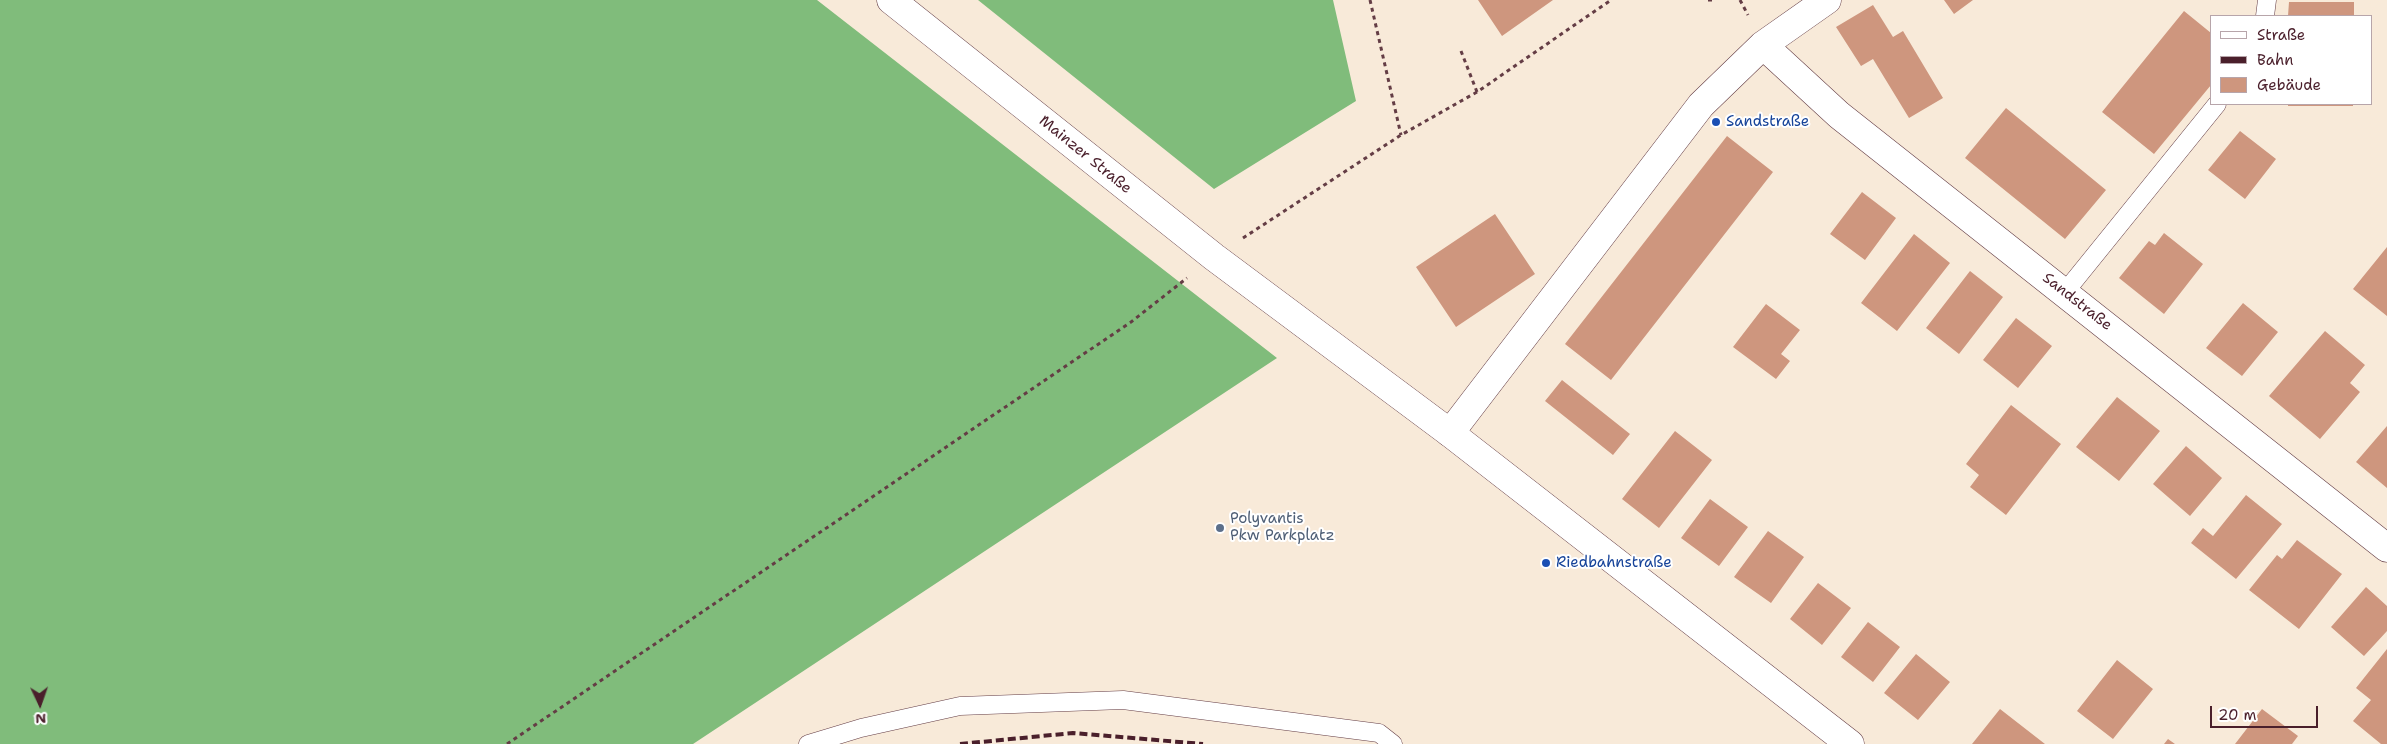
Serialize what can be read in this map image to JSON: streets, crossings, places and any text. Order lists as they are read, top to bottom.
{
  "streets": {
    "street": ["Mainzer Straße", "Sandstraße"]
  },
  "places": ["Sandstraße", "Polyvantis Pkw Parkplatz", "Riedbahnstraße"],
  "legend": ["Straße", "Bahn", "Gebäude"],
  "scale_bar": "20 m",
  "north": "bottom"
}
